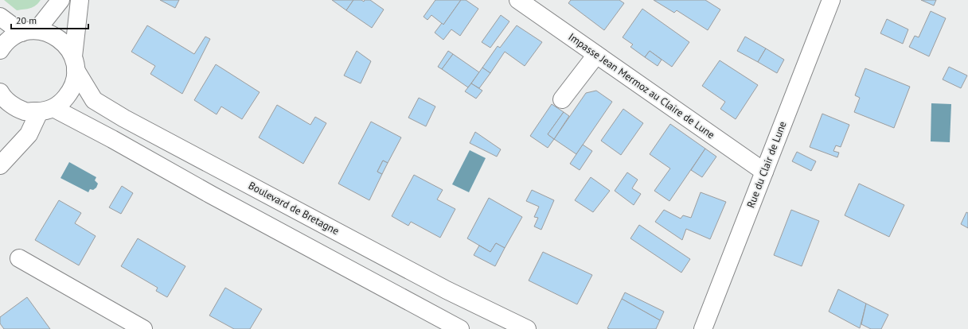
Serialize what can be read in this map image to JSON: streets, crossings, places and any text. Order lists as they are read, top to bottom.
{
  "streets": {
    "main road": ["Impasse Jean Mermoz au Claire de Lune", "Rue du Clair de Lune", "Boulevard de Bretagne"]
  },
  "crossings": [
    ["Impasse Jean Mermoz au Claire de Lune", "Rue du Clair de Lune"]
  ],
  "scale_bar": "20 m"
}
